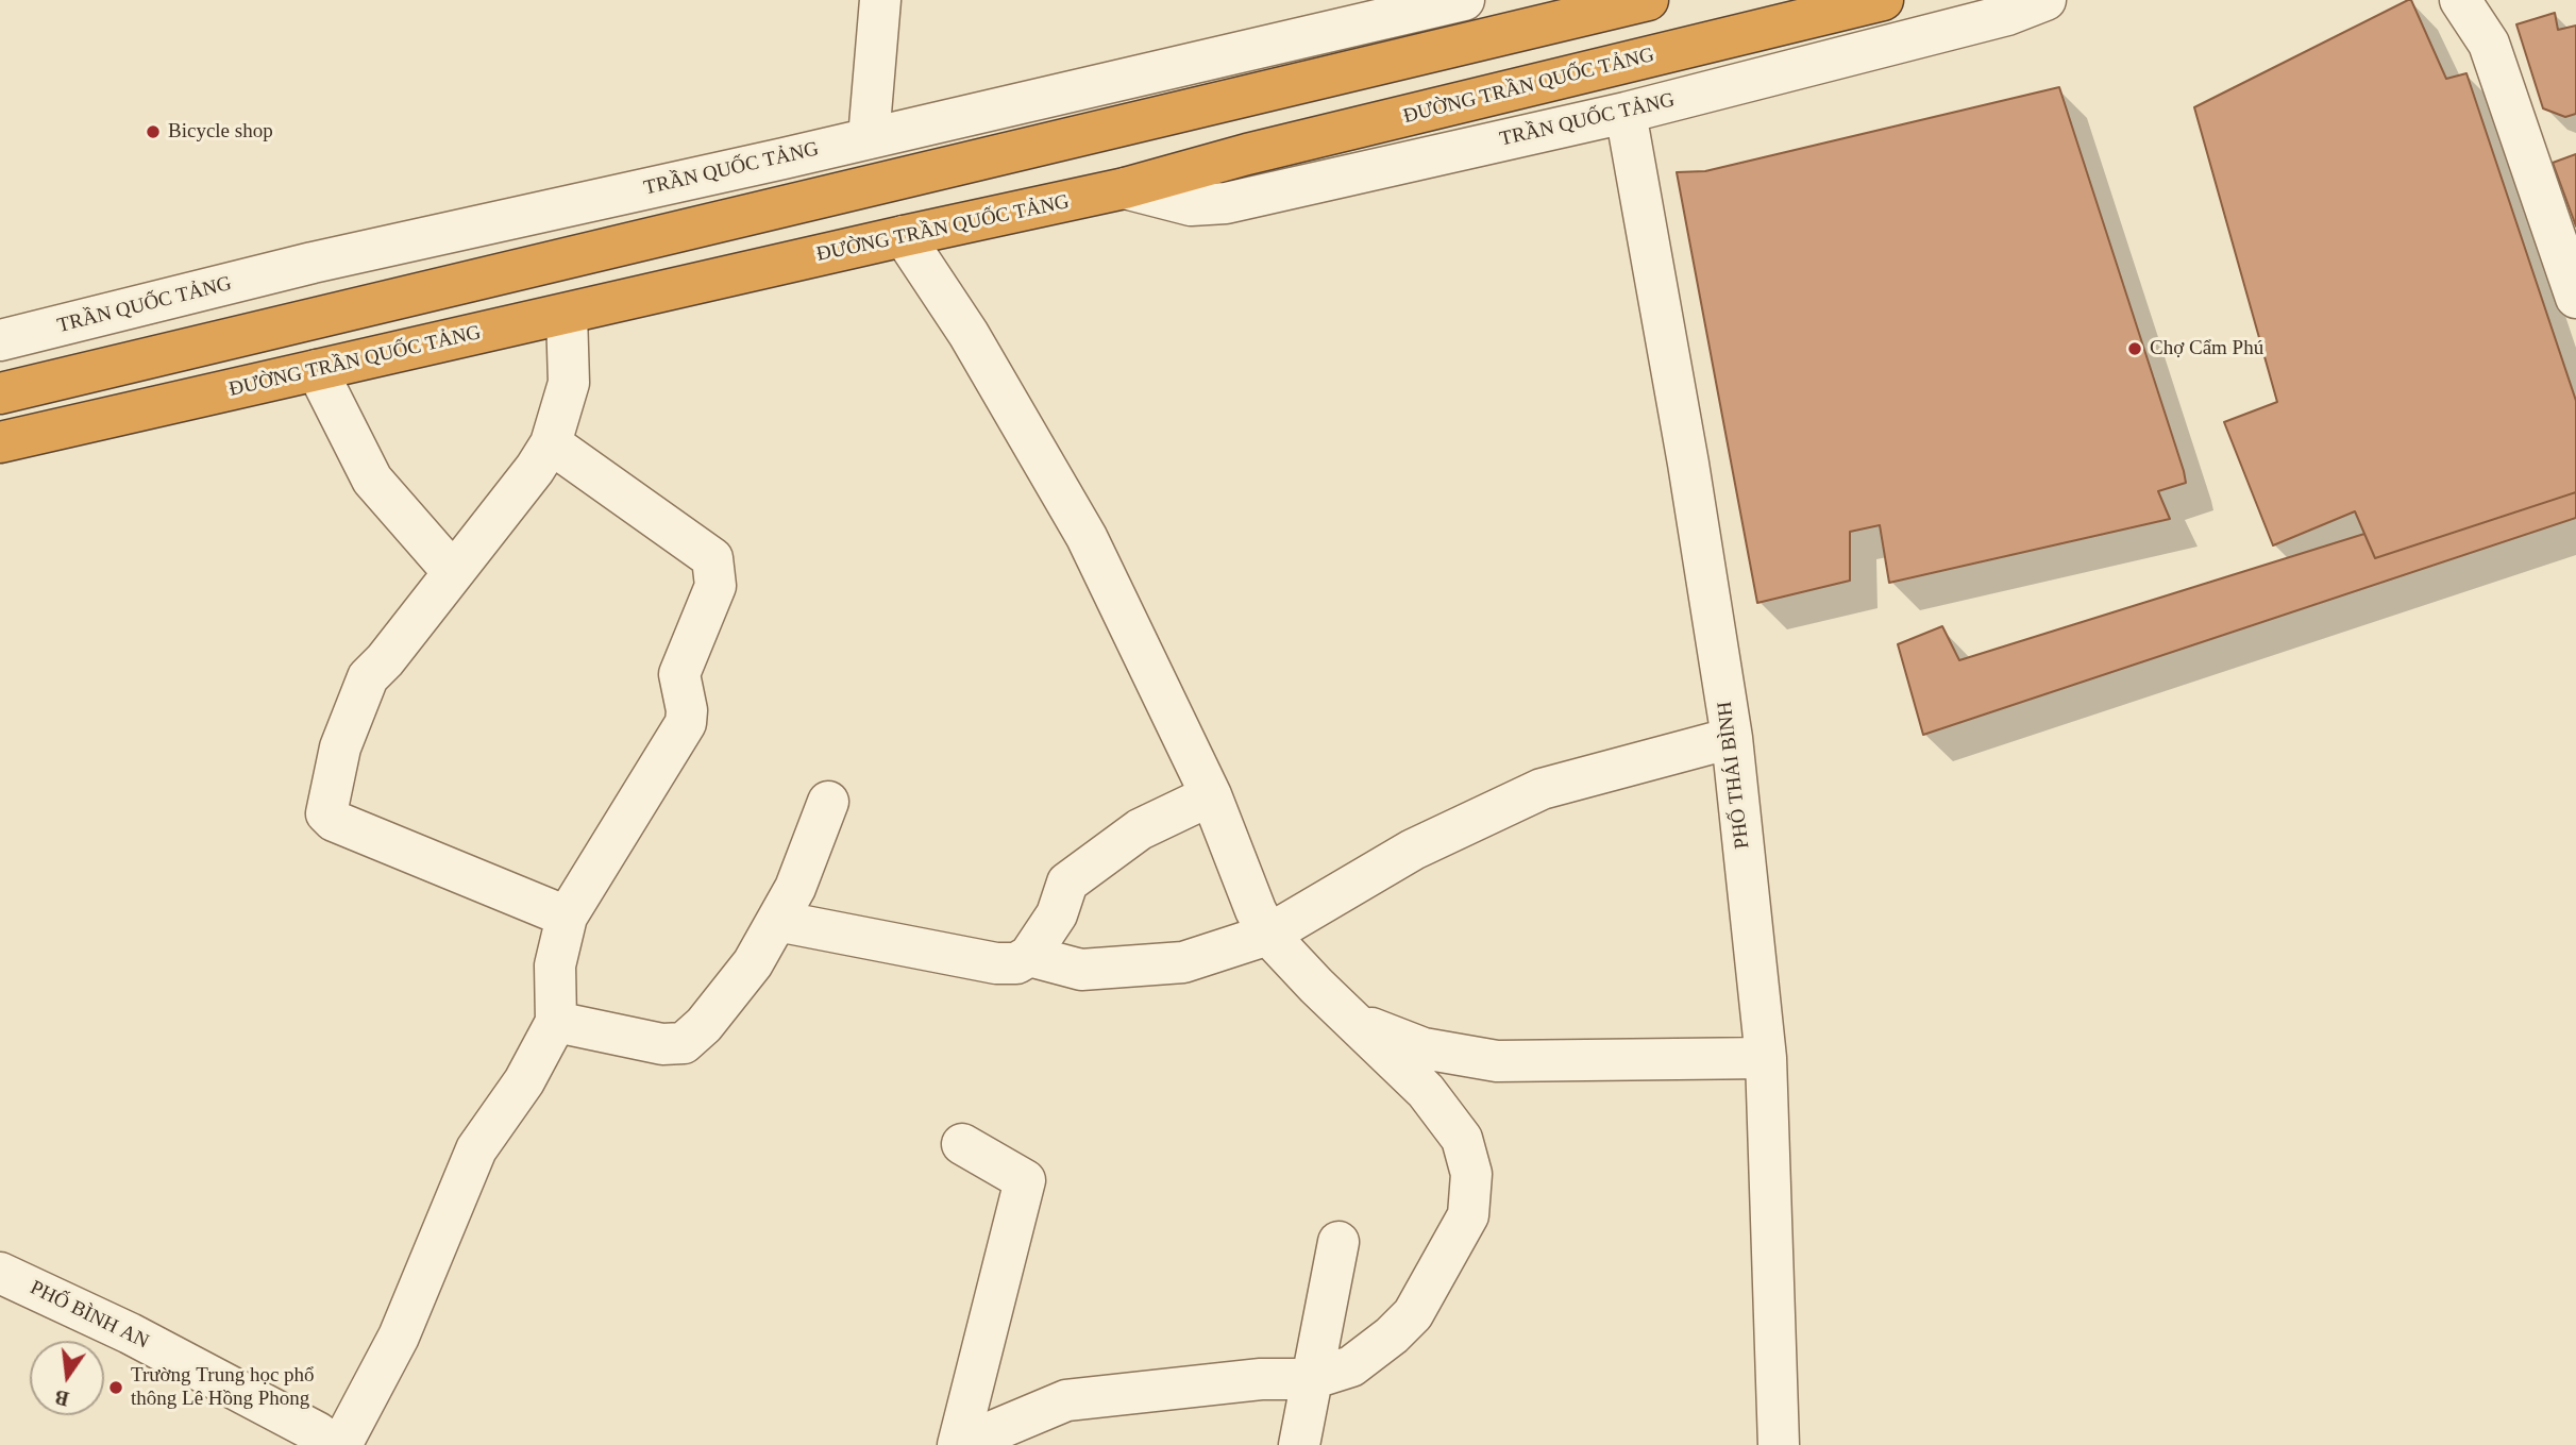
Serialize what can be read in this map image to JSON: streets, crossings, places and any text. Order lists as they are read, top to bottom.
{
  "streets": {
    "highway": ["ĐƯỜNG TRẦN QUỐC TẢNG"],
    "street": ["TRẦN QUỐC TẢNG", "PHỐ THÁI BÌNH", "PHỐ BÌNH AN"]
  },
  "crossings": [
    ["ĐƯỜNG TRẦN QUỐC TẢNG", "TRẦN QUỐC TẢNG"],
    ["TRẦN QUỐC TẢNG", "PHỐ THÁI BÌNH"]
  ],
  "places": ["Bicycle shop", "Chợ Cẩm Phú", "Trường Trung học phổ thông Lê Hồng Phong"],
  "north": "bottom"
}
